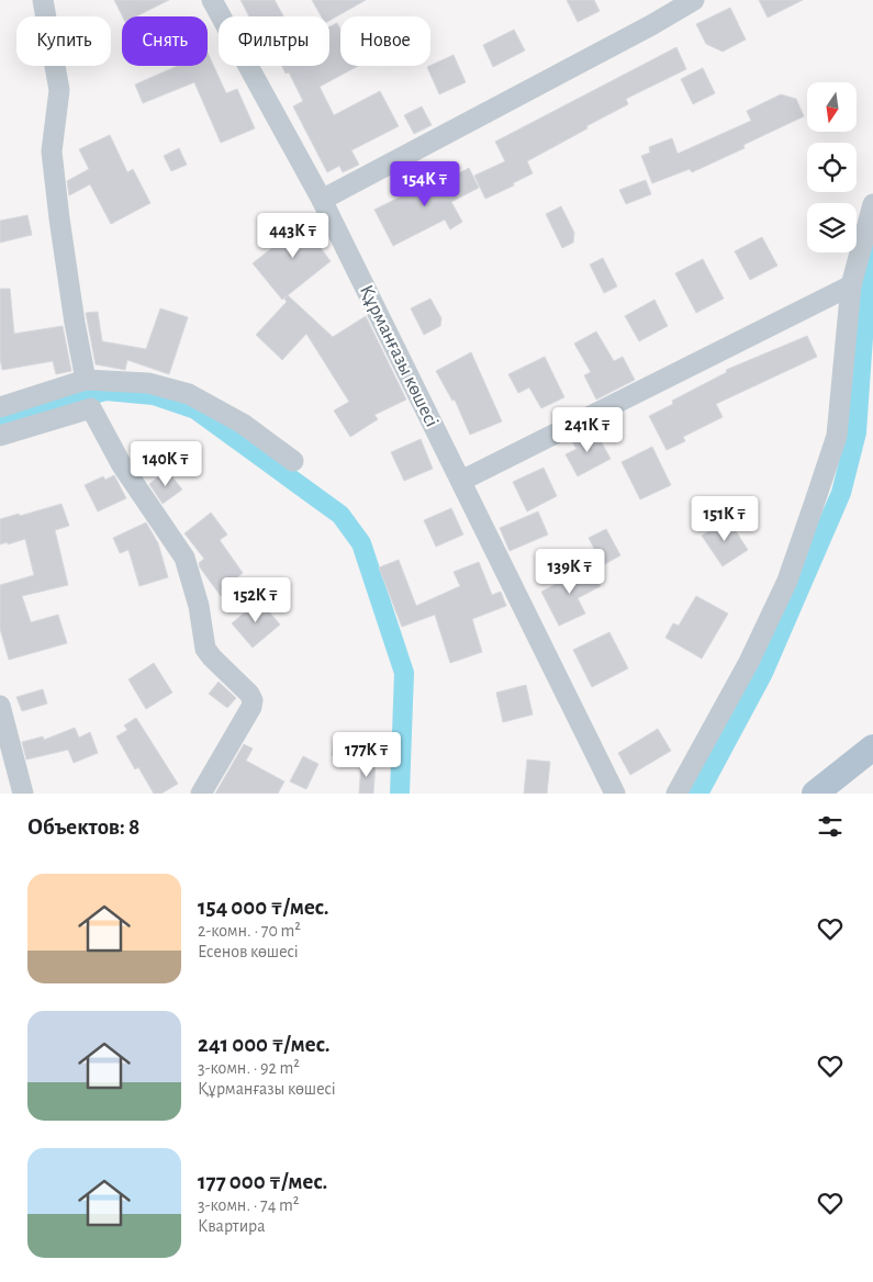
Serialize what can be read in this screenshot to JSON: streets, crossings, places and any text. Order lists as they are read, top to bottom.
{
  "streets": {
    "street": ["Құрманғазы көшесі"]
  },
  "north": "bottom",
  "page": {
    "chip": [
      "Купить",
      "Снять",
      "Фильтры",
      "Новое"
    ],
    "price": [
      "154K ₸",
      "443K ₸",
      "241K ₸",
      "140K ₸",
      "151K ₸",
      "139K ₸",
      "152K ₸",
      "177K ₸"
    ],
    "heading": "Объектов: 8",
    "list": [
      {
        "name": "154 000 ₸/мес.",
        "note": "2-комн. · 70 m² · Есенов көшесі"
      },
      {
        "name": "241 000 ₸/мес.",
        "note": "3-комн. · 92 m² · Құрманғазы көшесі"
      },
      {
        "name": "177 000 ₸/мес.",
        "note": "3-комн. · 74 m² · Квартира"
      }
    ]
  }
}
